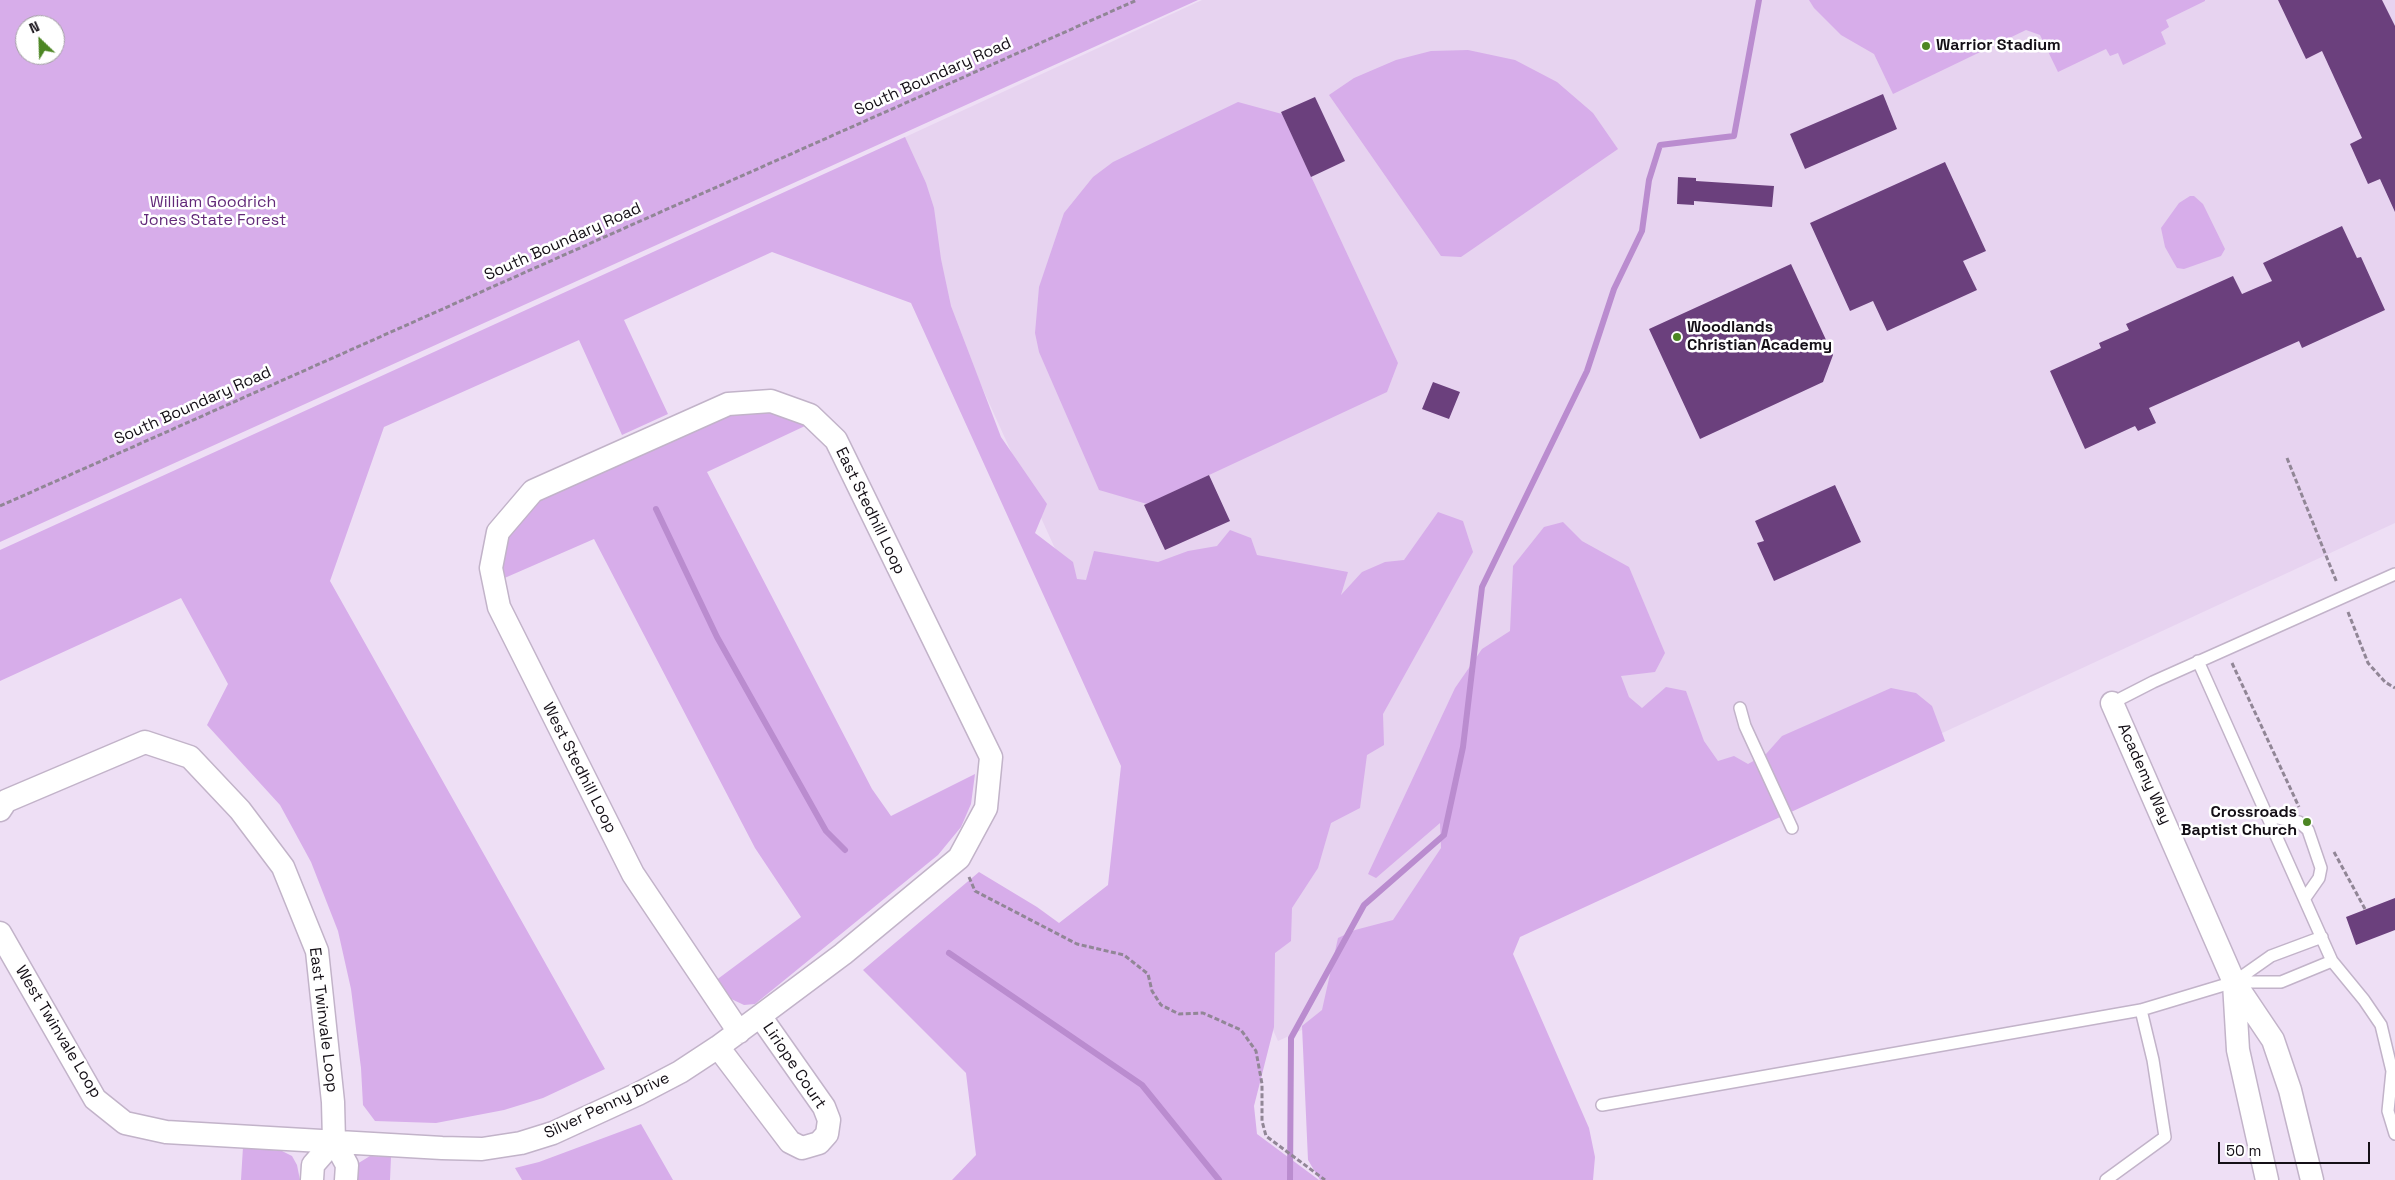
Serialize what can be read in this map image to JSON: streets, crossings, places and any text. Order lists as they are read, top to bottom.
{
  "streets": {
    "street": [
      "East Stedhill Loop",
      "West Stedhill Loop",
      "Academy Way",
      "East Twinvale Loop",
      "West Twinvale Loop",
      "Liriope Court",
      "Silver Penny Drive"
    ],
    "path": ["South Boundary Road"]
  },
  "crossings": [
    ["East Stedhill Loop", "West Stedhill Loop"],
    ["East Stedhill Loop", "Silver Penny Drive"],
    ["West Stedhill Loop", "Silver Penny Drive"],
    ["East Twinvale Loop", "Silver Penny Drive"],
    ["West Twinvale Loop", "Silver Penny Drive"],
    ["Liriope Court", "Silver Penny Drive"]
  ],
  "parks": ["William Goodrich Jones State Forest"],
  "places": ["Warrior Stadium", "Woodlands Christian Academy", "Crossroads Baptist Church"],
  "scale_bar": "50 m",
  "north": "top left"
}
